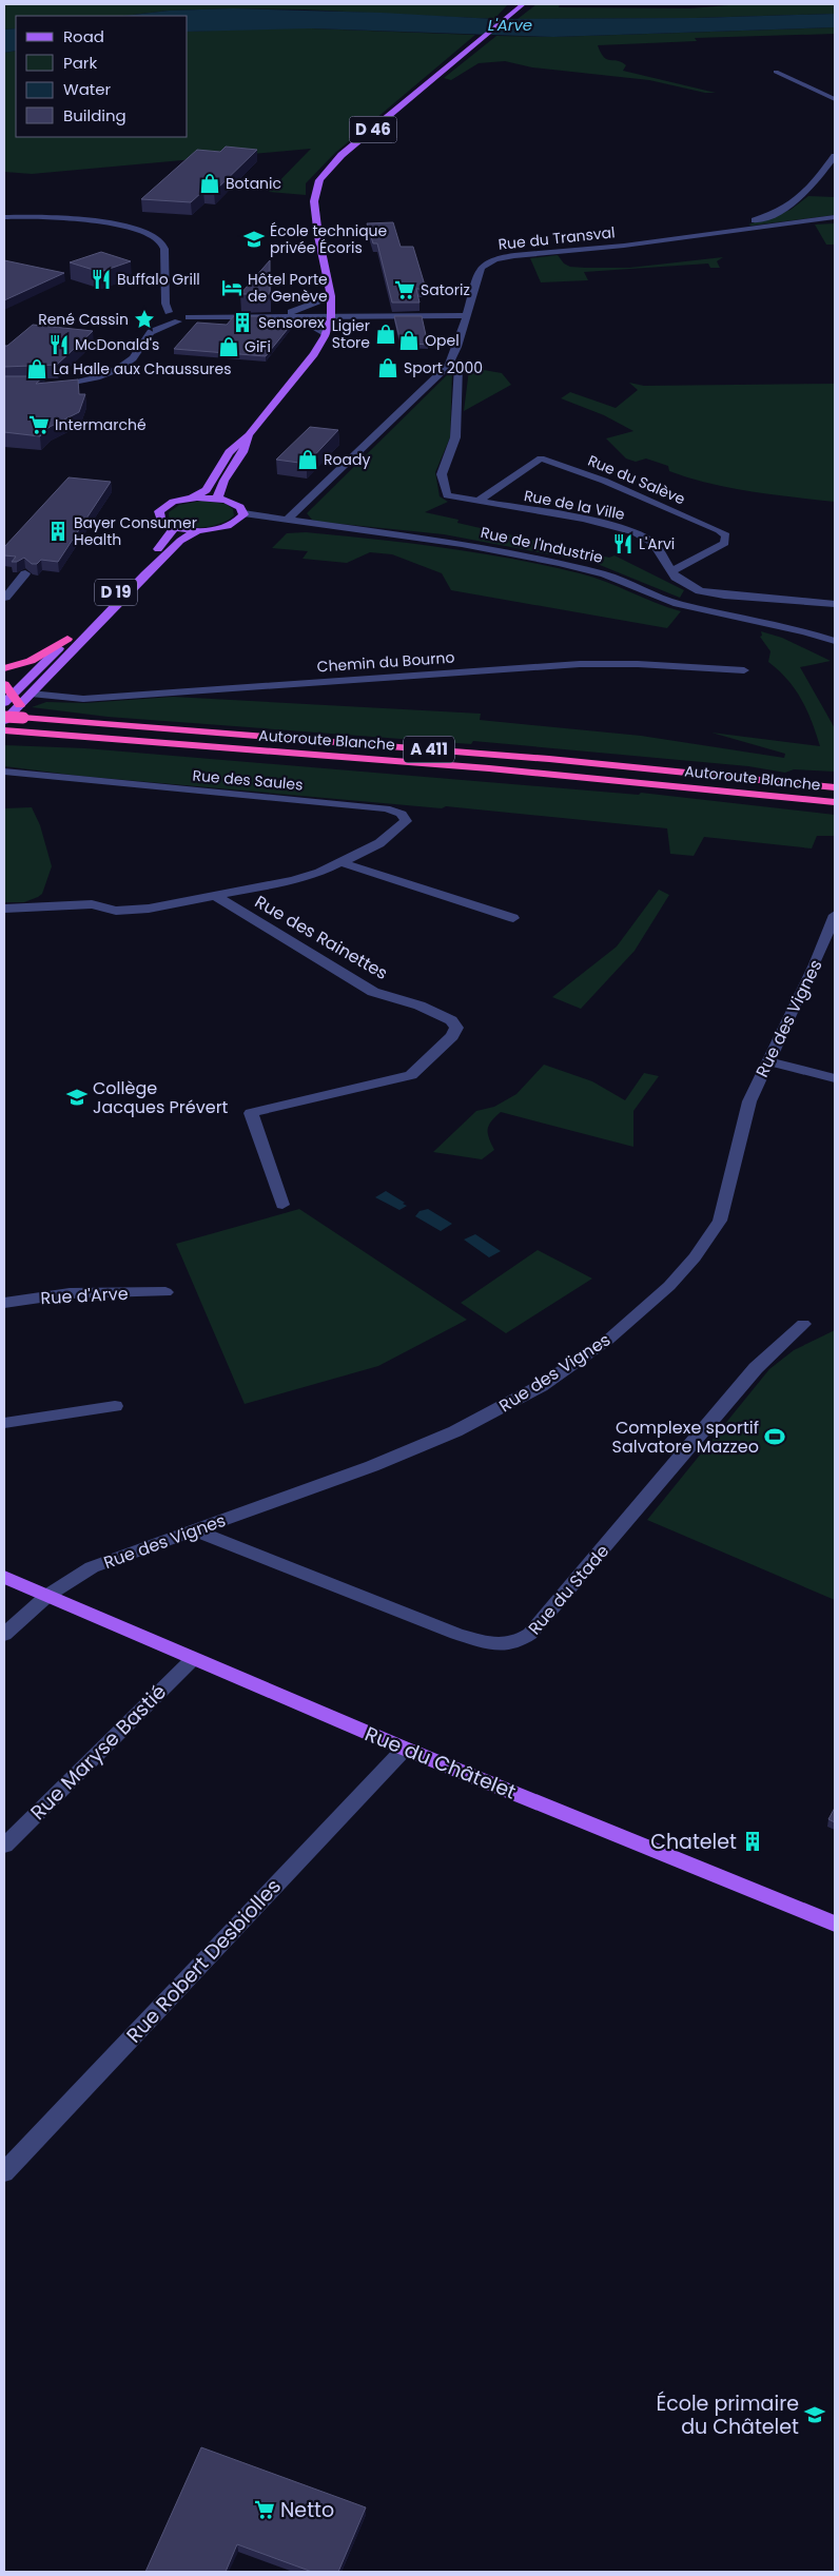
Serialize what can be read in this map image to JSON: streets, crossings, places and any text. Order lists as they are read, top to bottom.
{
  "streets": {
    "highway": ["Autoroute Blanche", "A 411"],
    "main road": [
      "D 46",
      "Rue de l'Industrie",
      "D 19",
      "Rue du Châtelet"
    ],
    "street": [
      "Rue du Transval",
      "Rue du Salève",
      "Rue de la Ville",
      "Chemin du Bourno",
      "Rue des Saules",
      "Rue des Rainettes",
      "Rue des Vignes",
      "Rue d'Arve",
      "Rue du Stade",
      "Rue Maryse Bastié",
      "Rue Robert Desbiolles"
    ]
  },
  "crossings": [
    ["D 46", "Rue de l'Industrie"],
    ["Rue du Transval", "Rue de l'Industrie"],
    ["Rue du Salève", "Rue de la Ville"],
    ["Rue de l'Industrie", "D 19"],
    ["Rue de l'Industrie", "Chemin du Bourno"],
    ["Rue de l'Industrie", "Autoroute Blanche"],
    ["Rue des Saules", "Rue des Rainettes"],
    ["Rue des Vignes", "Rue du Stade"],
    ["Rue des Vignes", "Rue du Châtelet"],
    ["Rue Maryse Bastié", "Rue du Châtelet"],
    ["Rue du Châtelet", "Rue Robert Desbiolles"]
  ],
  "water": ["L'Arve"],
  "places": {
    "shop": [
      "Botanic",
      "Ligier Store",
      "Opel",
      "GiFi",
      "Sport 2000",
      "La Halle aux Chaussures",
      "Roady"
    ],
    "school or university": ["École technique privée Écoris", "Collège Jacques Prévert", "École primaire du Châtelet"],
    "restaurant": ["Buffalo Grill", "McDonald's", "L'Arvi"],
    "hotel": ["Hôtel Porte de Genève"],
    "supermarket": ["Satoriz", "Intermarché", "Netto"],
    "place": ["René Cassin"],
    "building": ["Sensorex", "Bayer Consumer Health", "Chatelet"],
    "sports": ["Complexe sportif Salvatore Mazzeo"]
  },
  "legend": [
    "Road",
    "Park",
    "Water",
    "Building"
  ]
}
